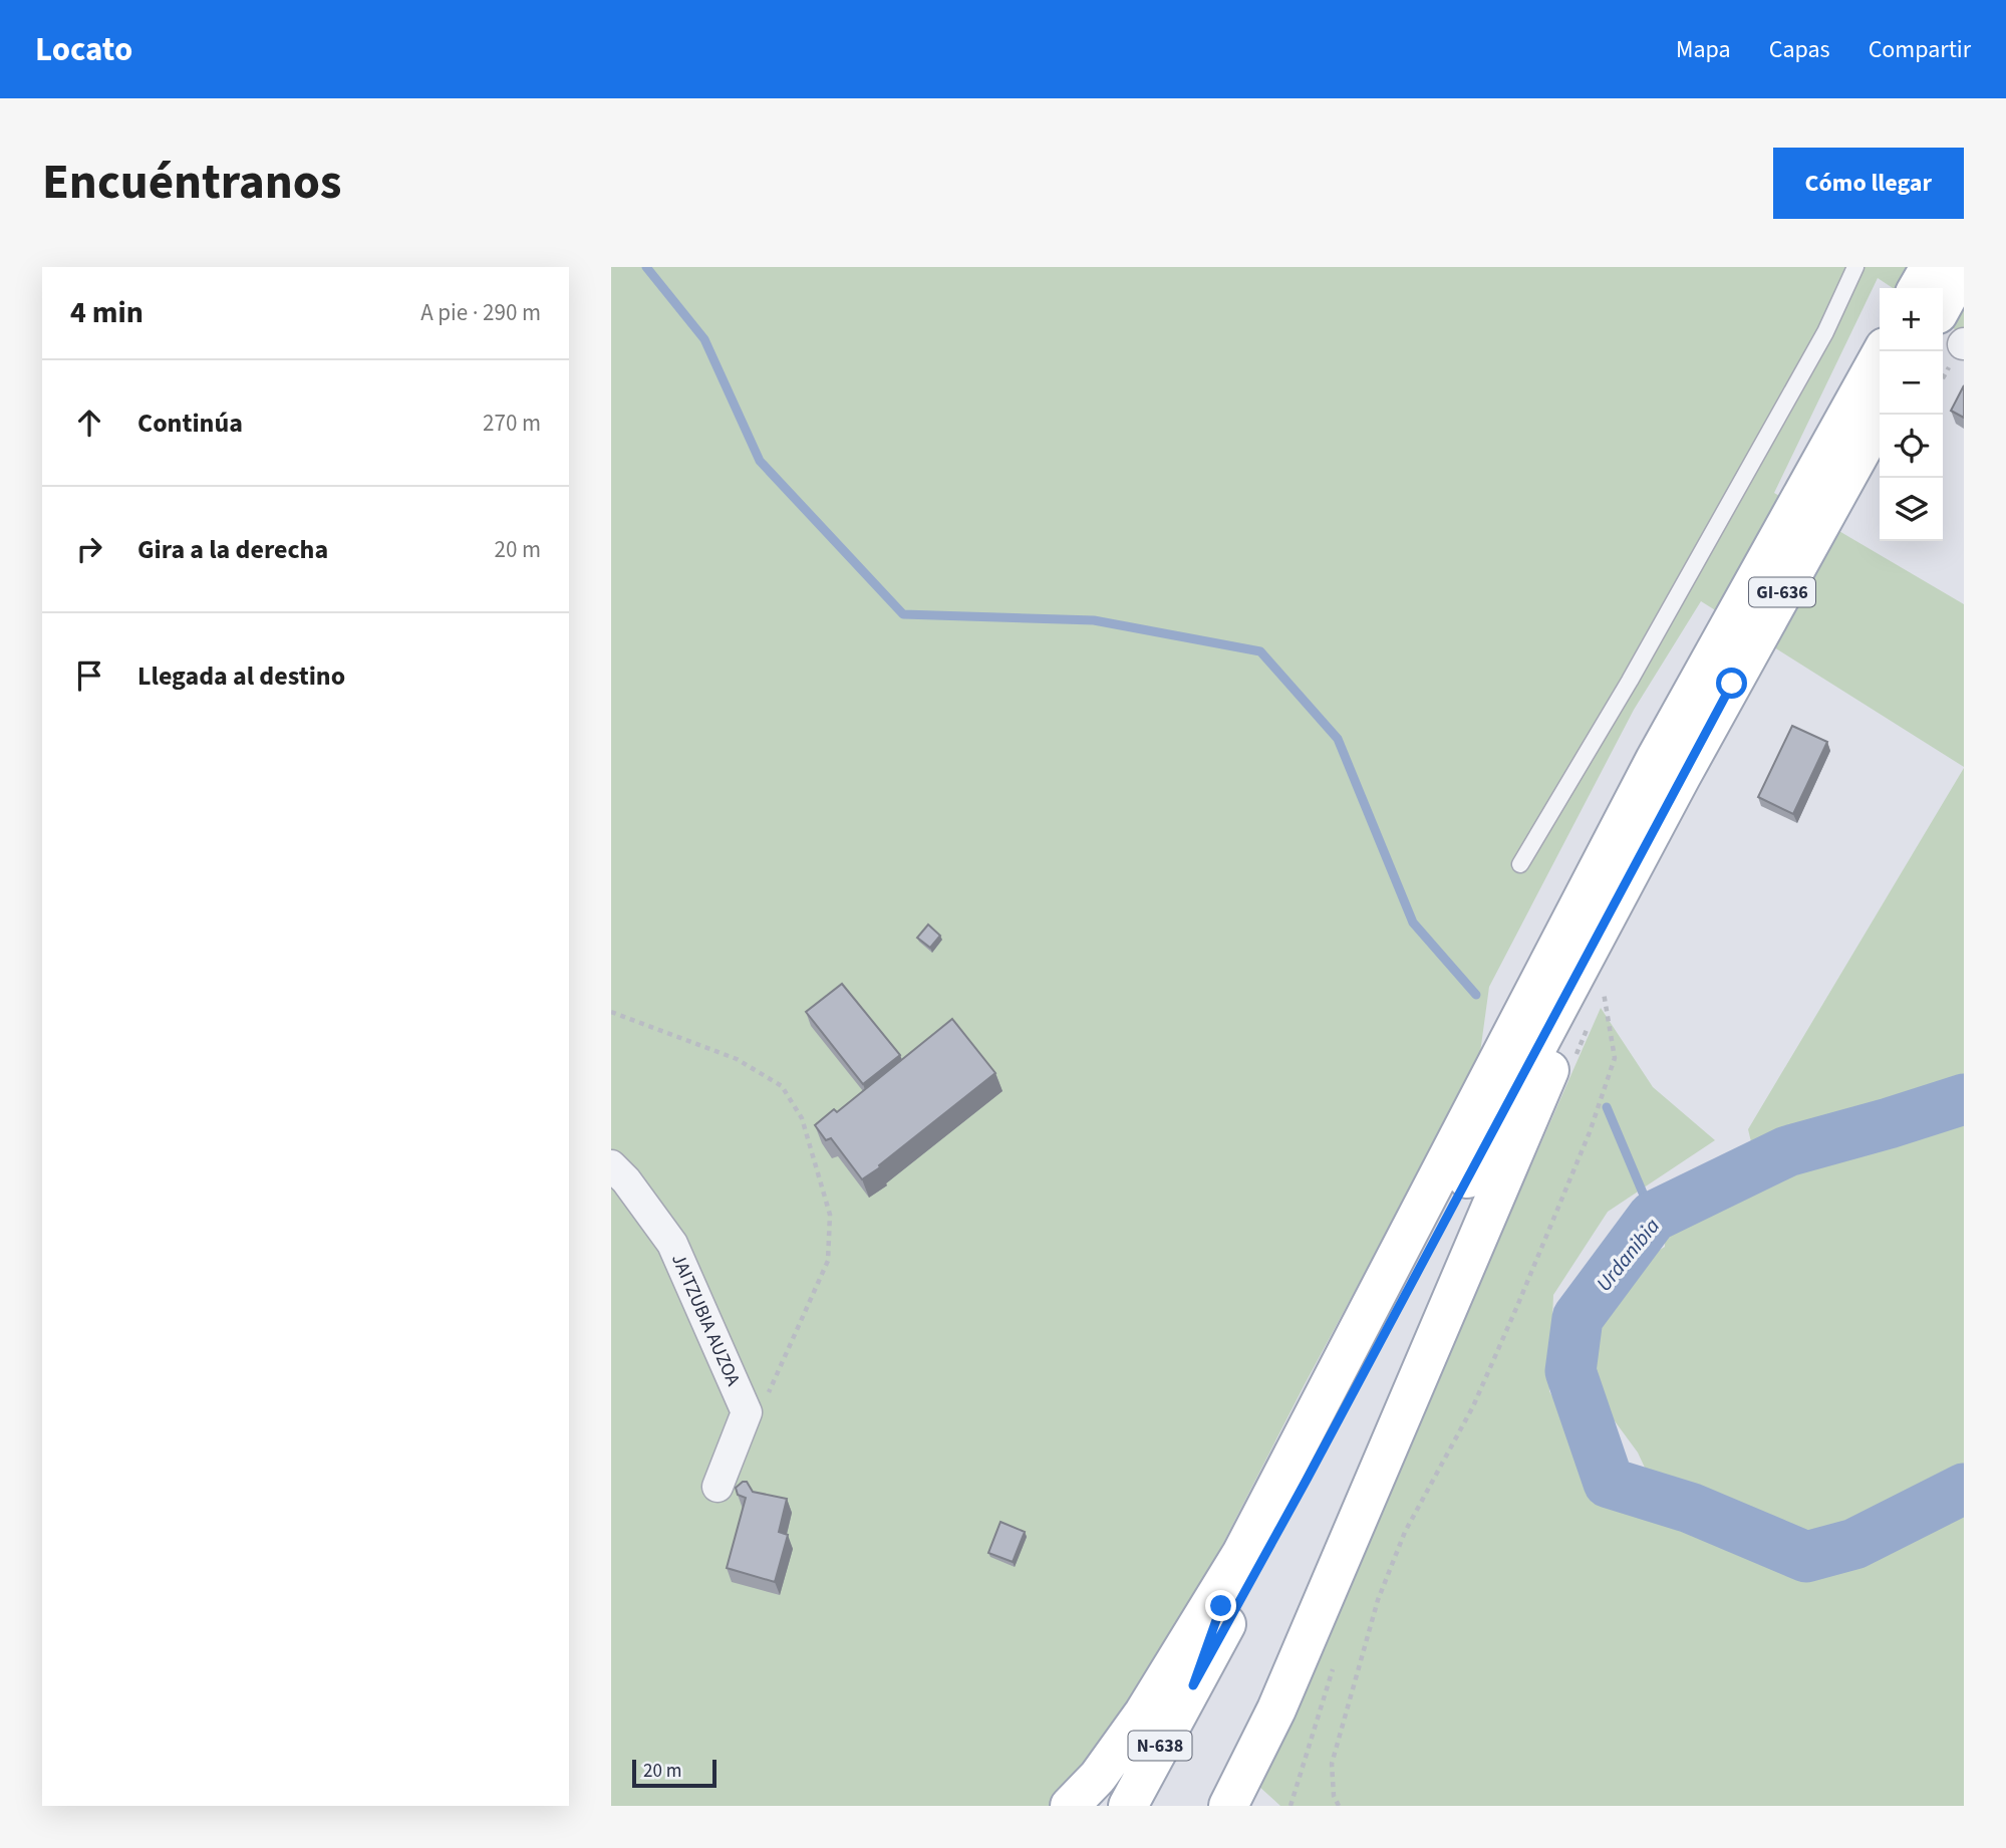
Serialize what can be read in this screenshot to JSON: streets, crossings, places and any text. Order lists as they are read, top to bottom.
{
  "streets": {
    "main road": ["GI-636", "N-638"],
    "street": ["JAITZUBIA AUZOA"]
  },
  "crossings": [
    ["GI-636", "N-638"]
  ],
  "water": ["Urdanibia"],
  "scale_bar": "20 m",
  "page": {
    "header": "Locato",
    "nav": ["Mapa", "Capas", "Compartir"],
    "title": "Encuéntranos",
    "buttons": "Cómo llegar",
    "heading": ["4 min", "A pie · 290 m"],
    "map_buttons": ["+", "−"],
    "list": [
      ["Continúa", "270 m"],
      ["Gira a la derecha", "20 m"],
      "Llegada al destino"
    ],
    "scale": "20 m"
  }
}
